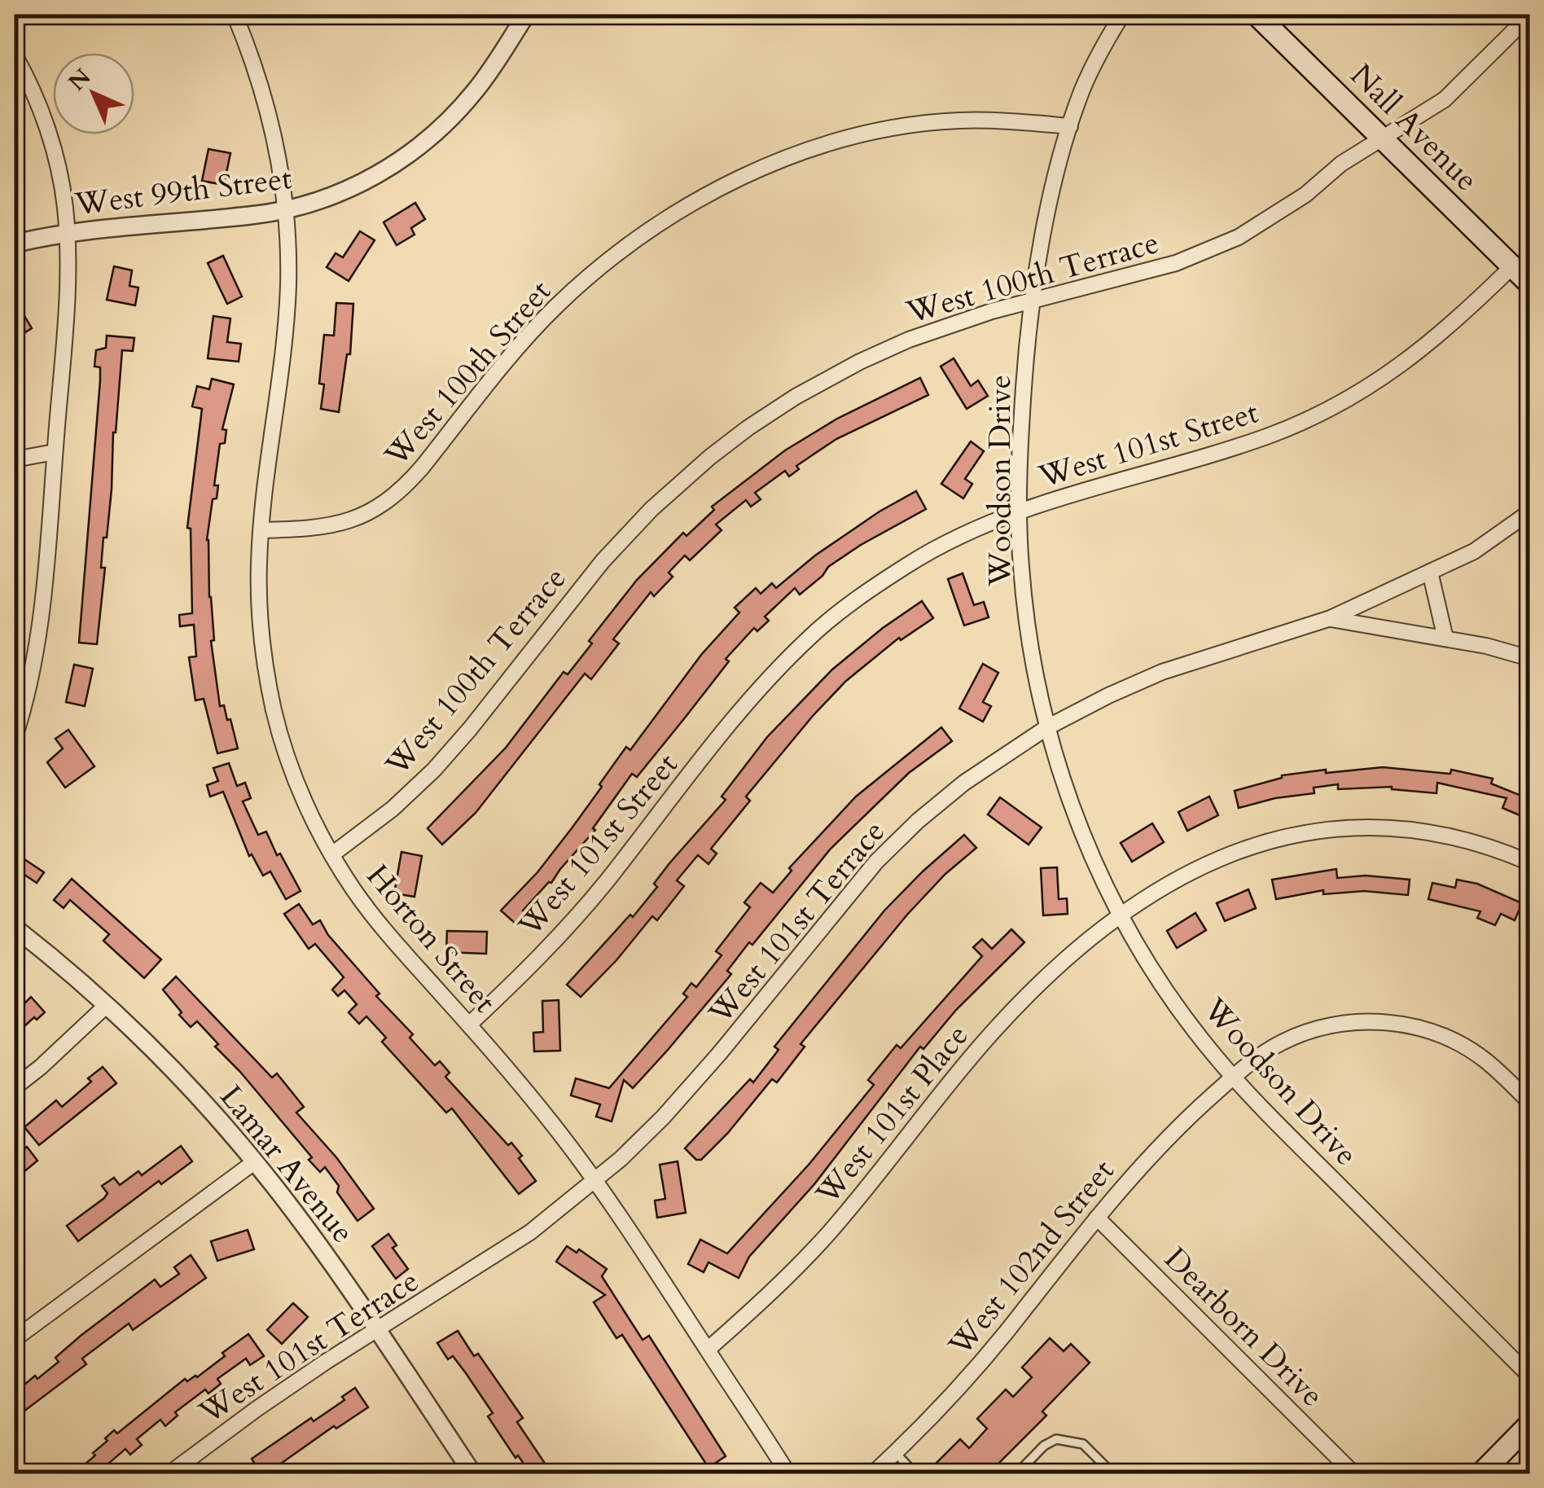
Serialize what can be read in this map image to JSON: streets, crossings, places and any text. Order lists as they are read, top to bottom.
{
  "streets": {
    "main road": ["Nall Avenue"],
    "street": [
      "West 99th Street",
      "West 100th Terrace",
      "West 100th Street",
      "West 101st Street",
      "Woodson Drive",
      "West 101st Terrace",
      "Horton Street",
      "West 101st Place",
      "Lamar Avenue",
      "West 102nd Street",
      "Dearborn Drive"
    ]
  },
  "crossings": [
    ["Nall Avenue", "West 100th Terrace"],
    ["Nall Avenue", "West 101st Street"],
    ["West 99th Street", "Horton Street"],
    ["West 100th Terrace", "Woodson Drive"],
    ["West 100th Terrace", "Horton Street"],
    ["West 100th Street", "Woodson Drive"],
    ["West 100th Street", "Horton Street"],
    ["West 101st Street", "Woodson Drive"],
    ["West 101st Street", "Horton Street"],
    ["Woodson Drive", "West 101st Terrace"],
    ["Woodson Drive", "West 101st Place"],
    ["Woodson Drive", "West 102nd Street"],
    ["West 101st Terrace", "Horton Street"],
    ["West 101st Terrace", "Lamar Avenue"],
    ["Horton Street", "West 101st Place"],
    ["West 102nd Street", "Dearborn Drive"]
  ],
  "north": "top left"
}
